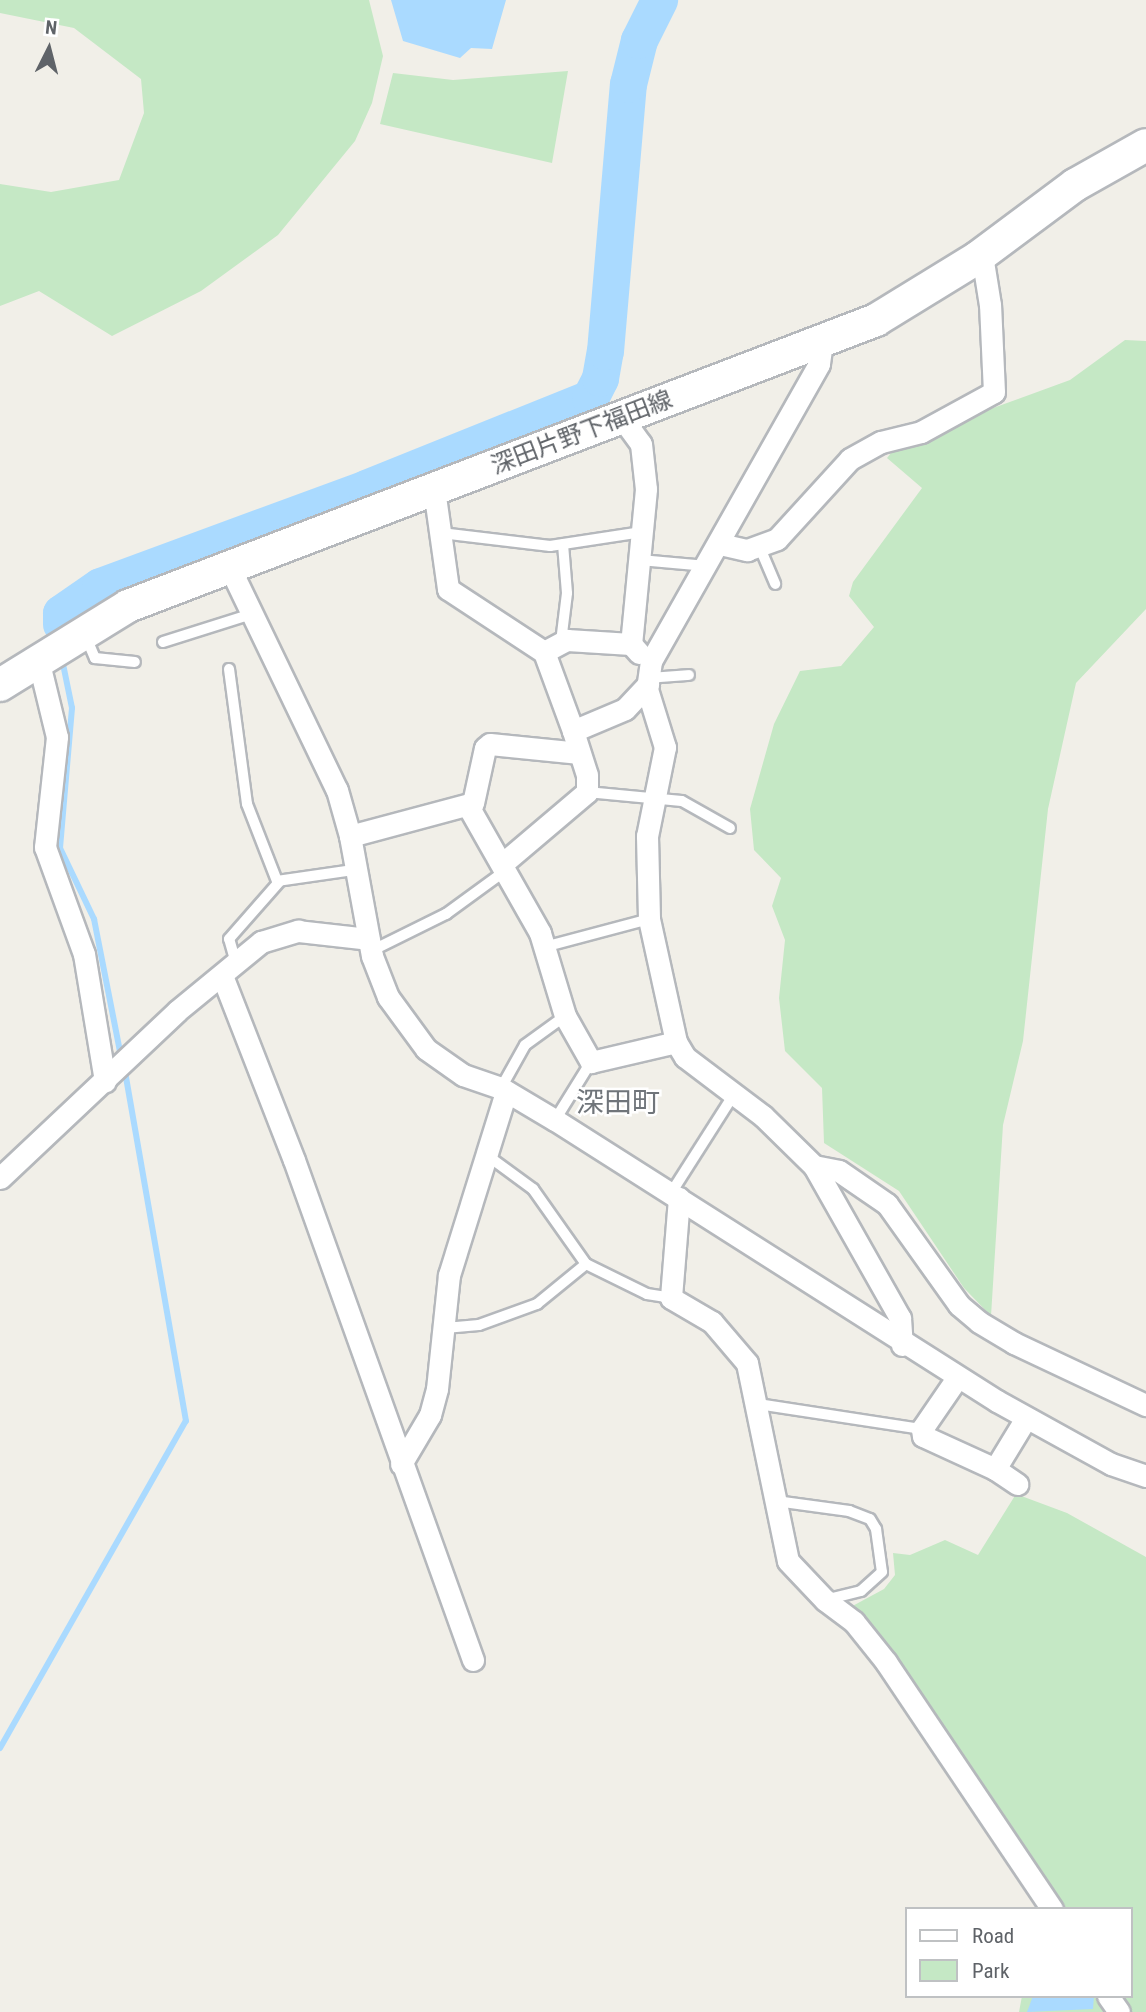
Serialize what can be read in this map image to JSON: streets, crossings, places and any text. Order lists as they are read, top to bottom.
{
  "streets": {
    "main road": ["深田片野下福田線"]
  },
  "districts": ["深田町"],
  "legend": ["Road", "Park"],
  "north": "top"
}
